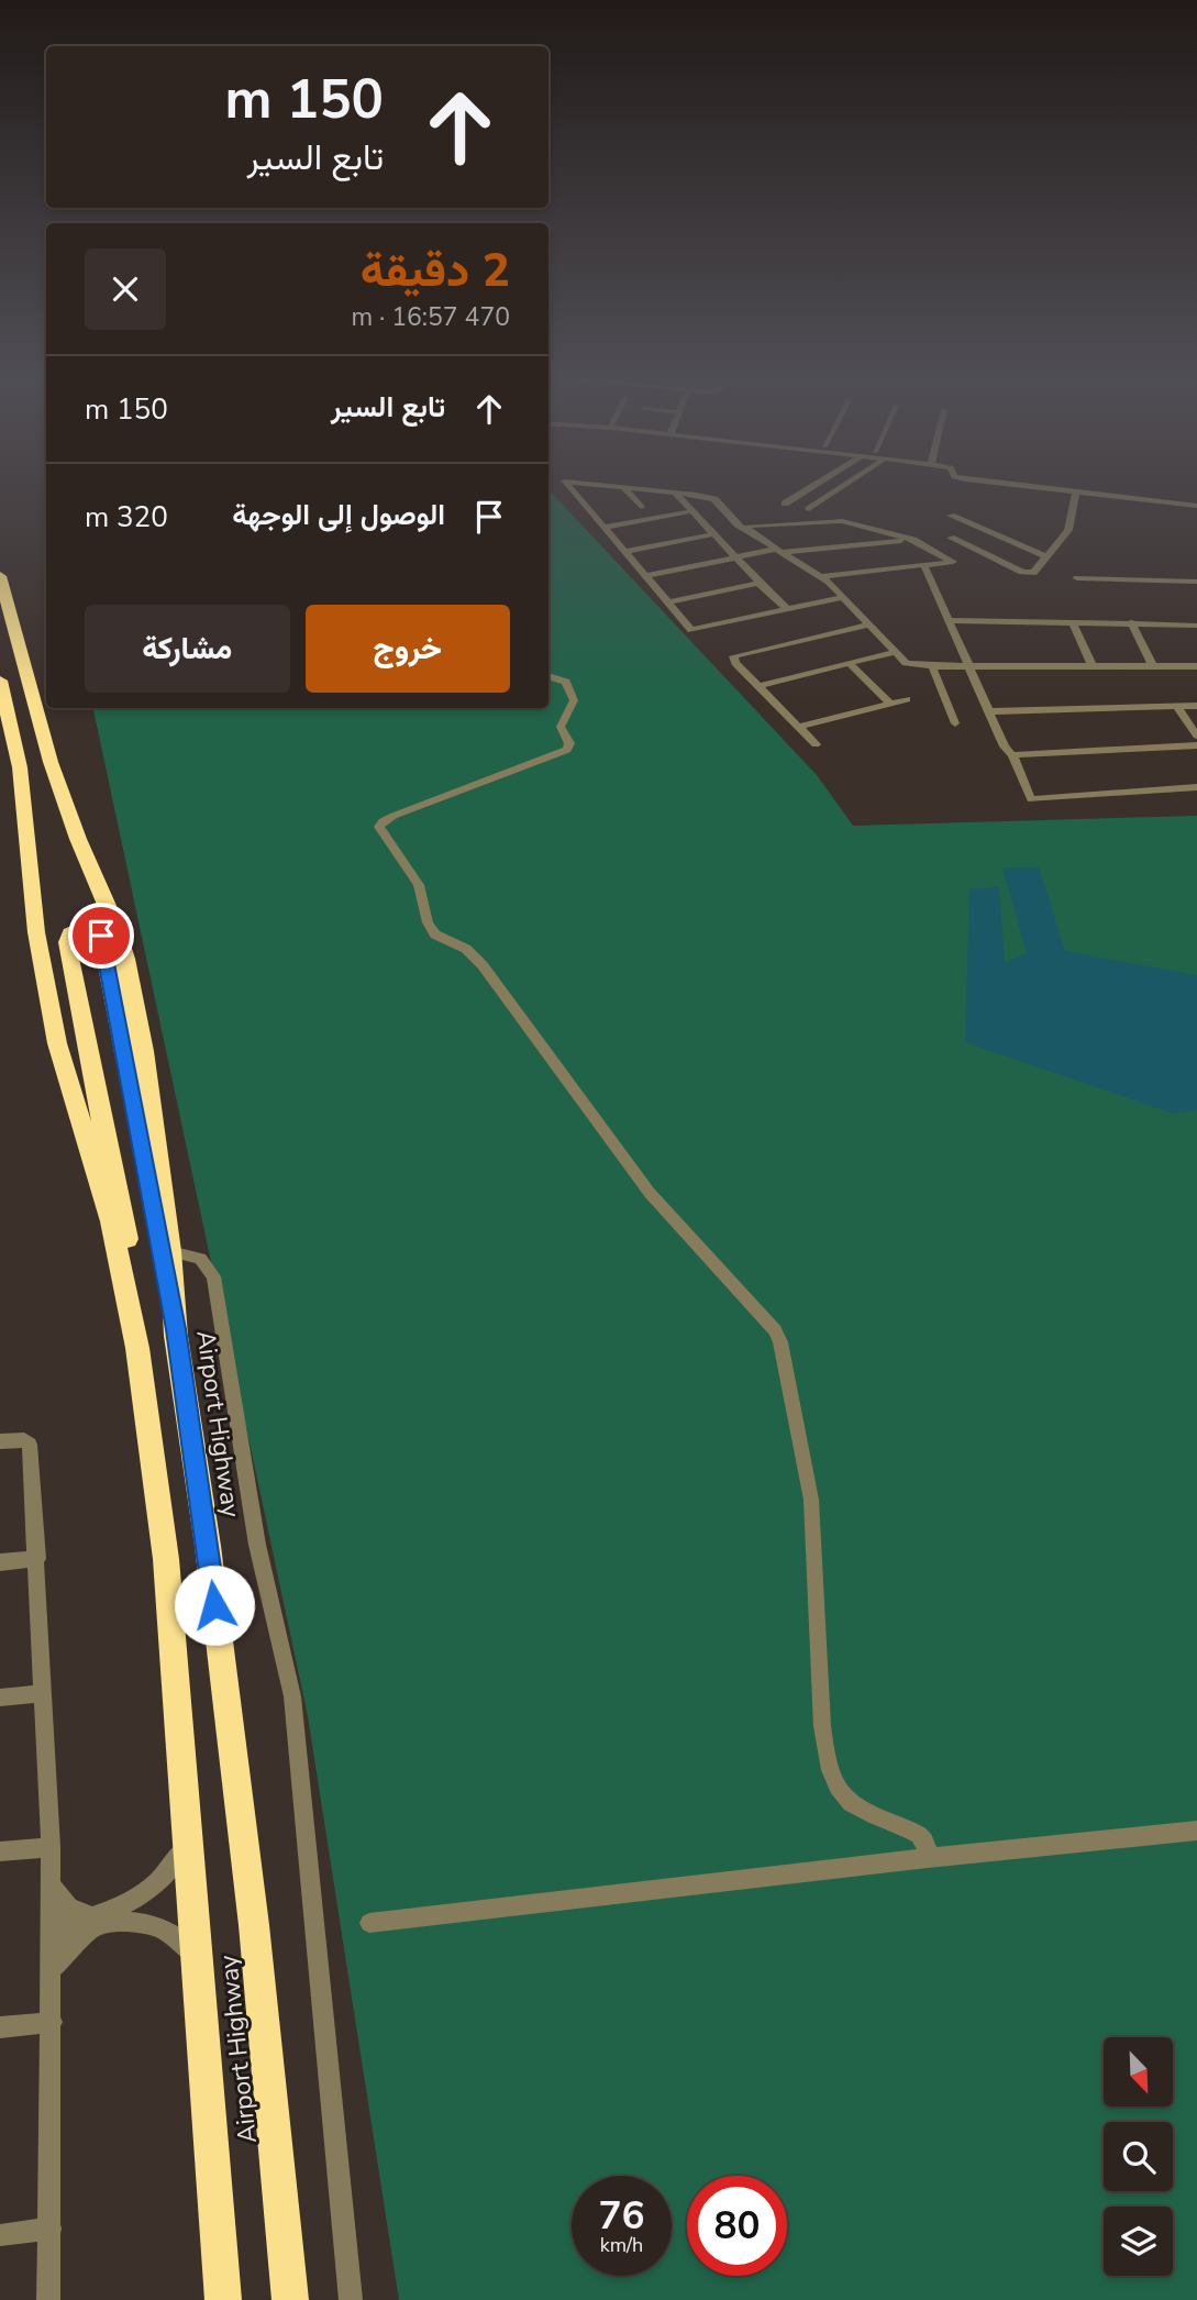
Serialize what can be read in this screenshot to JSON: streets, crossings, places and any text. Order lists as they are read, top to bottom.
{
  "streets": {
    "highway": ["Airport Highway"]
  },
  "north": "bottom right",
  "page": {
    "turn": ["150 m", "تابع السير"],
    "heading": ["2 دقيقة", "470 m · 16:57"],
    "list": [
      {
        "name": "تابع السير",
        "value": "150 m"
      },
      {
        "name": "الوصول إلى الوجهة",
        "value": "320 m"
      }
    ],
    "buttons": ["خروج", "مشاركة"],
    "speed": "76 km/h",
    "limit": "80"
  }
}
